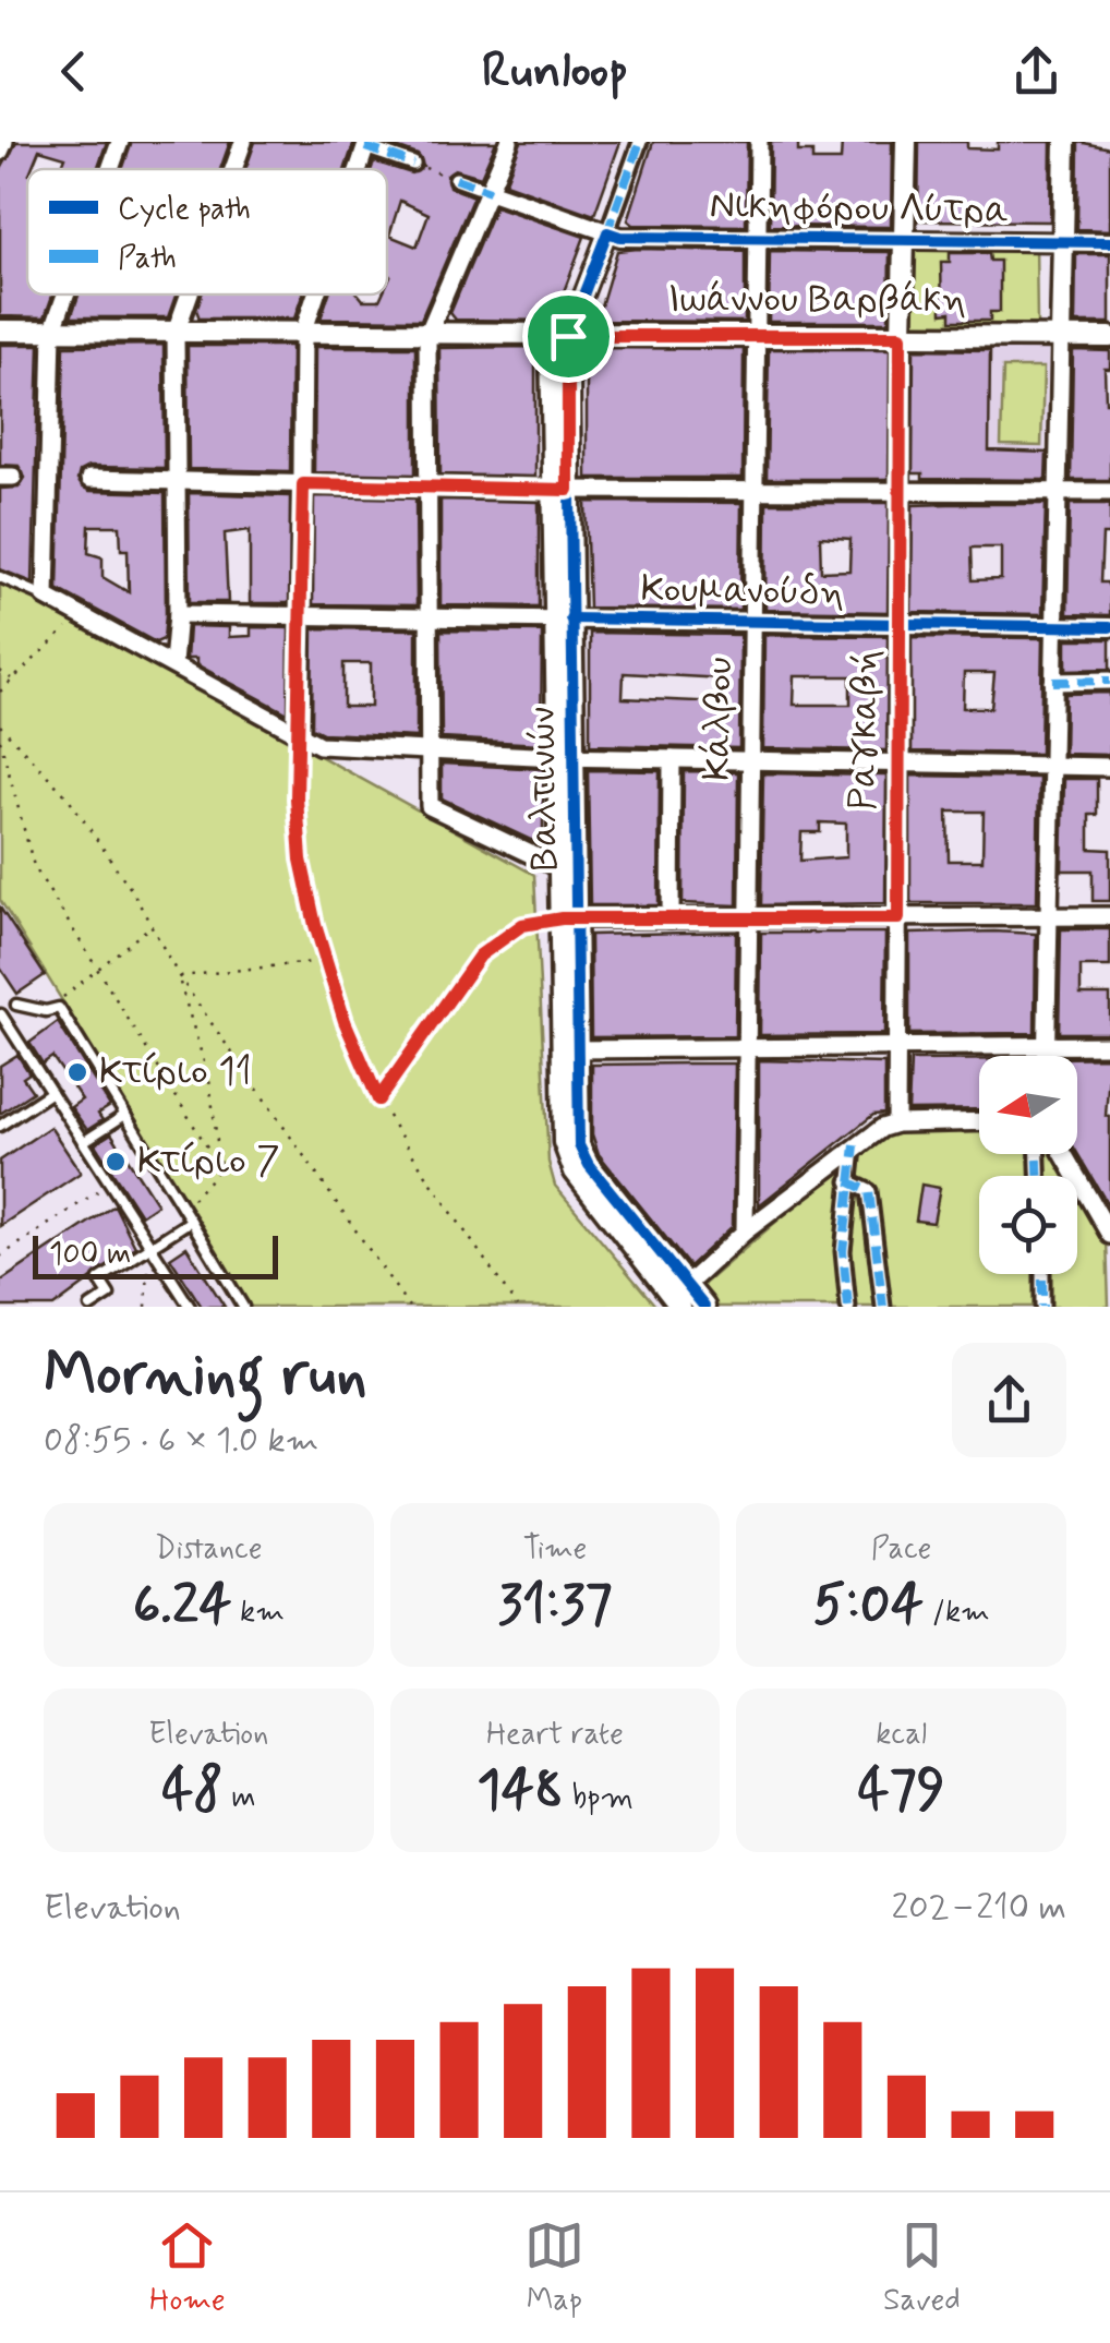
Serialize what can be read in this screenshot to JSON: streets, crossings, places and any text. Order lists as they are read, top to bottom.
{
  "streets": {
    "street": [
      "Νικηφόρου Λύτρα",
      "Ιωάννου Βαρβάκη",
      "Κουμανούδη",
      "Κάλβου",
      "Ραγκαβή",
      "Βαλτινών"
    ]
  },
  "crossings": [
    ["Νικηφόρου Λύτρα", "Κάλβου"],
    ["Νικηφόρου Λύτρα", "Ραγκαβή"],
    ["Νικηφόρου Λύτρα", "Βαλτινών"],
    ["Ιωάννου Βαρβάκη", "Κάλβου"],
    ["Ιωάννου Βαρβάκη", "Ραγκαβή"],
    ["Ιωάννου Βαρβάκη", "Βαλτινών"],
    ["Κουμανούδη", "Κάλβου"],
    ["Κουμανούδη", "Ραγκαβή"],
    ["Κουμανούδη", "Βαλτινών"]
  ],
  "places": ["Κτίριο 11", "Κτίριο 7"],
  "legend": ["Cycle path", "Path"],
  "scale_bar": "100 m",
  "north": "left",
  "page": {
    "header": "Runloop",
    "scale": "100 m",
    "heading": ["Morning run", "08:55 · 6 × 1.0 km"],
    "stats": [
      ["Distance", "6.24 km"],
      ["Time", "31:37"],
      ["Pace", "5:04 /km"],
      ["Elevation", "48 m"],
      ["Heart rate", "148 bpm"],
      ["kcal", "479"]
    ],
    "chart": ["Elevation", "202–210 m"],
    "tabs": ["Home", "Map", "Saved"]
  }
}
